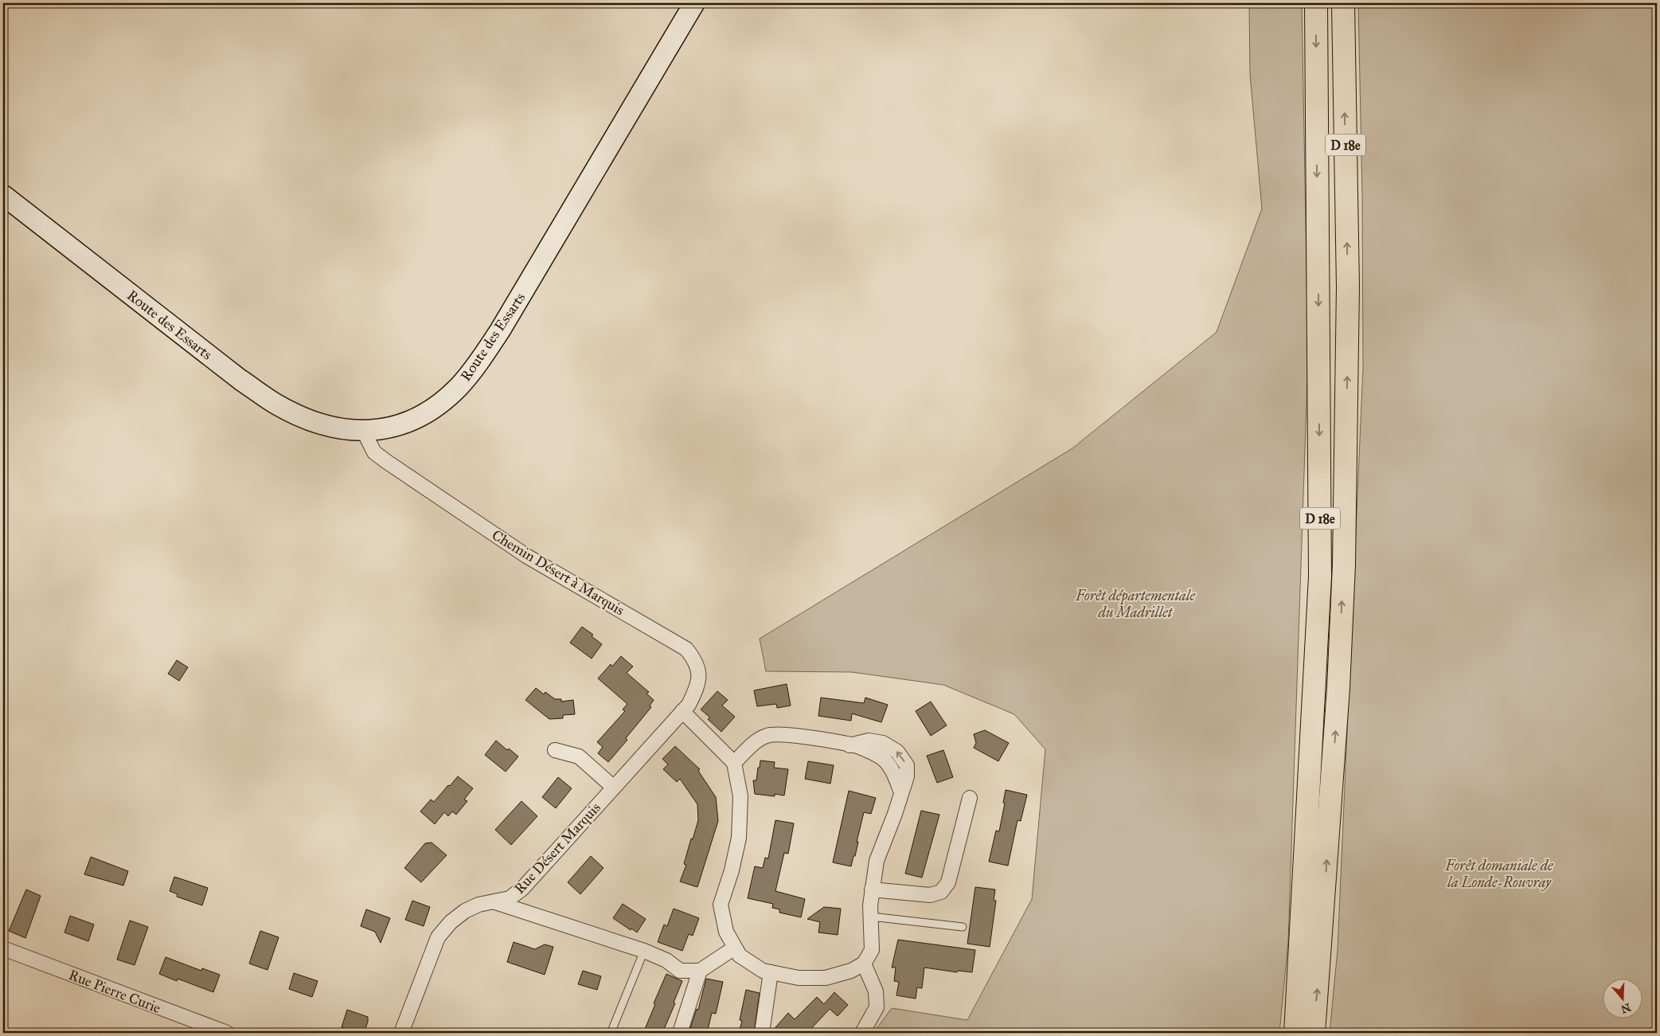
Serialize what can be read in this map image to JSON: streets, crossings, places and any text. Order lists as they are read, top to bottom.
{
  "streets": {
    "highway": ["D 18e"],
    "main road": ["Route des Essarts"],
    "street": ["Chemin Désert à Marquis", "Rue Désert Marquis", "Rue Pierre Curie"]
  },
  "crossings": [
    ["Route des Essarts", "Chemin Désert à Marquis"],
    ["Chemin Désert à Marquis", "Rue Désert Marquis"]
  ],
  "parks": ["Forêt départementale du Madrillet", "Forêt domaniale de la Londe-Rouvray"],
  "north": "bottom"
}
